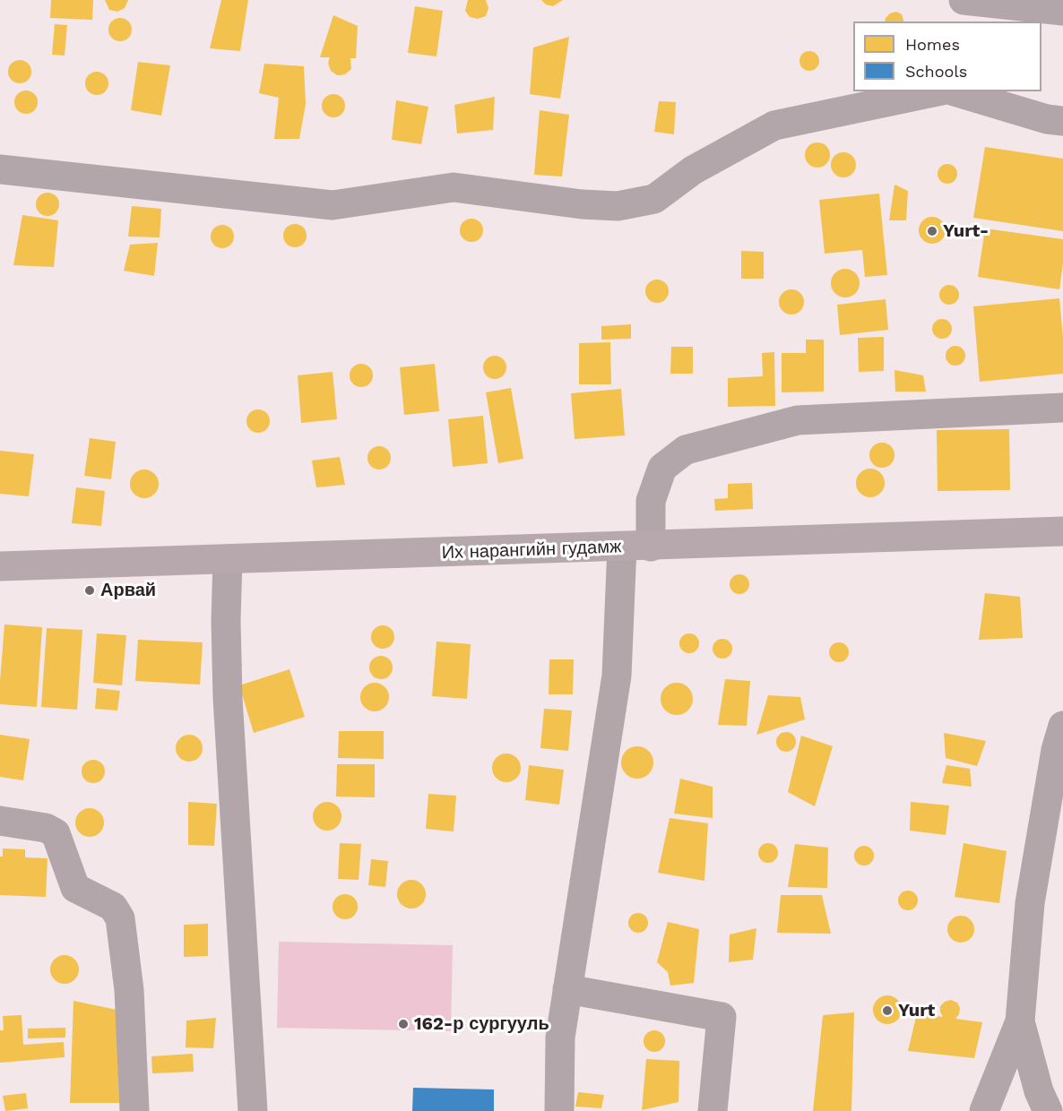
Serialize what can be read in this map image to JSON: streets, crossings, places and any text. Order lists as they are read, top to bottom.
{
  "streets": {
    "main road": ["Их нарангийн гудамж"]
  },
  "places": [
    "Yurt-",
    "Арвай",
    "Yurt",
    "162-р сургууль"
  ],
  "legend": ["Homes", "Schools"]
}
